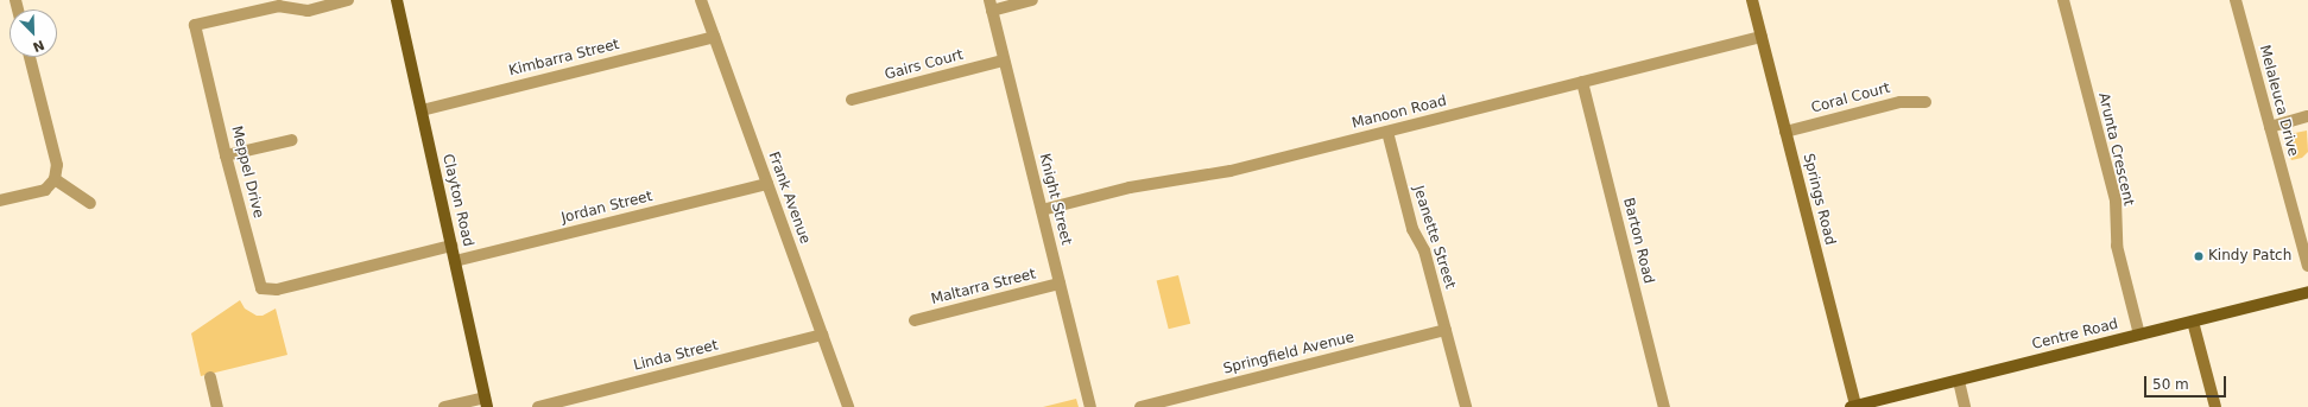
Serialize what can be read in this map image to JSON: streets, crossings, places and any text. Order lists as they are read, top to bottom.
{
  "streets": {
    "main road": ["Springs Road", "Clayton Road", "Centre Road"],
    "street": [
      "Kimbarra Street",
      "Gairs Court",
      "Coral Court",
      "Melaleuca Drive",
      "Manoon Road",
      "Arunta Crescent",
      "Meppel Drive",
      "Frank Avenue",
      "Knight Street",
      "Jordan Street",
      "Jeanette Street",
      "Barton Road",
      "Maltarra Street",
      "Springfield Avenue",
      "Linda Street"
    ]
  },
  "crossings": [
    ["Kimbarra Street", "Frank Avenue"],
    ["Kimbarra Street", "Clayton Road"],
    ["Gairs Court", "Knight Street"],
    ["Coral Court", "Springs Road"],
    ["Manoon Road", "Knight Street"],
    ["Manoon Road", "Springs Road"],
    ["Manoon Road", "Jeanette Street"],
    ["Manoon Road", "Barton Road"],
    ["Arunta Crescent", "Centre Road"],
    ["Meppel Drive", "Clayton Road"],
    ["Frank Avenue", "Jordan Street"],
    ["Frank Avenue", "Linda Street"],
    ["Knight Street", "Maltarra Street"],
    ["Springs Road", "Centre Road"],
    ["Clayton Road", "Jordan Street"],
    ["Jeanette Street", "Springfield Avenue"]
  ],
  "places": ["Kindy Patch"],
  "scale_bar": "50 m",
  "north": "bottom right"
}
